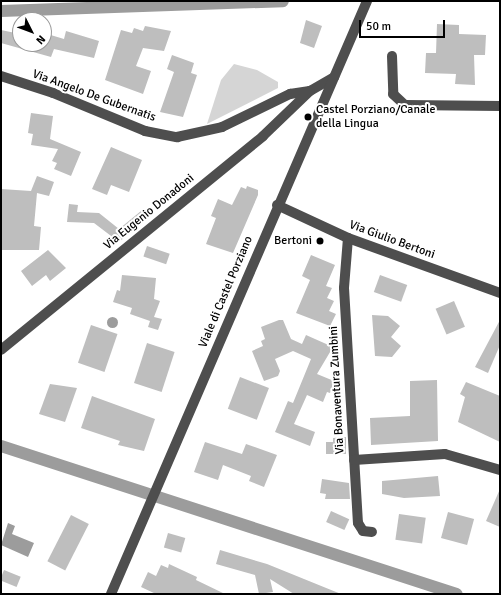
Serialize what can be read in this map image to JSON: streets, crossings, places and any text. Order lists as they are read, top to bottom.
{
  "streets": {
    "street": [
      "Via Angelo De Gubernatis",
      "Via Eugenio Donadoni",
      "Via Giulio Bertoni",
      "Viale di Castel Porziano",
      "Via Bonaventura Zumbini"
    ]
  },
  "crossings": [
    ["Via Angelo De Gubernatis", "Via Eugenio Donadoni"],
    ["Via Angelo De Gubernatis", "Viale di Castel Porziano"],
    ["Via Giulio Bertoni", "Viale di Castel Porziano"],
    ["Via Giulio Bertoni", "Via Bonaventura Zumbini"]
  ],
  "places": ["Castel Porziano/Canale della Lingua", "Bertoni"],
  "scale_bar": "50 m",
  "north": "bottom right"
}
